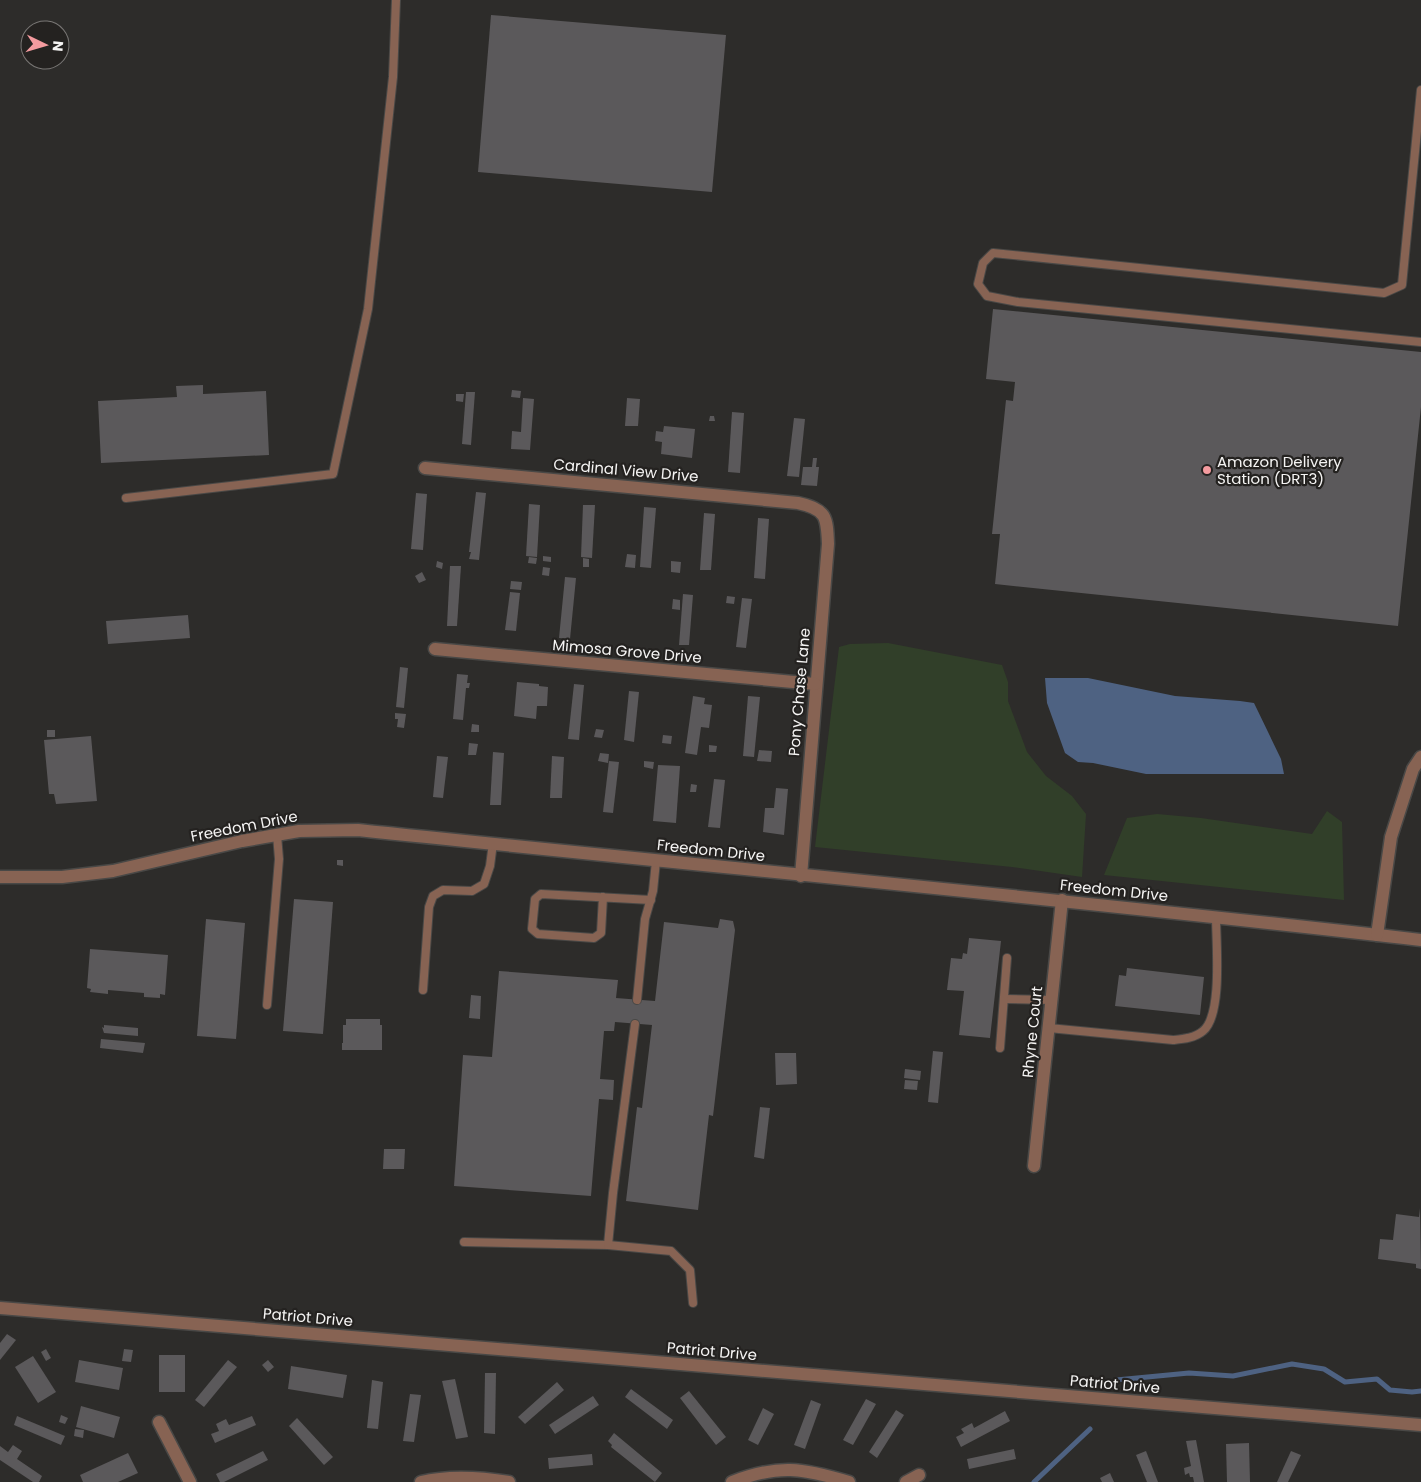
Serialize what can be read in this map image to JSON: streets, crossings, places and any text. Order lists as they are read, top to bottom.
{
  "streets": {
    "street": [
      "Cardinal View Drive",
      "Mimosa Grove Drive",
      "Pony Chase Lane",
      "Freedom Drive",
      "Rhyne Court",
      "Patriot Drive"
    ]
  },
  "crossings": [
    ["Cardinal View Drive", "Pony Chase Lane"],
    ["Mimosa Grove Drive", "Pony Chase Lane"],
    ["Pony Chase Lane", "Freedom Drive"],
    ["Freedom Drive", "Rhyne Court"]
  ],
  "places": ["Amazon Delivery Station (DRT3)"],
  "north": "right"
}
